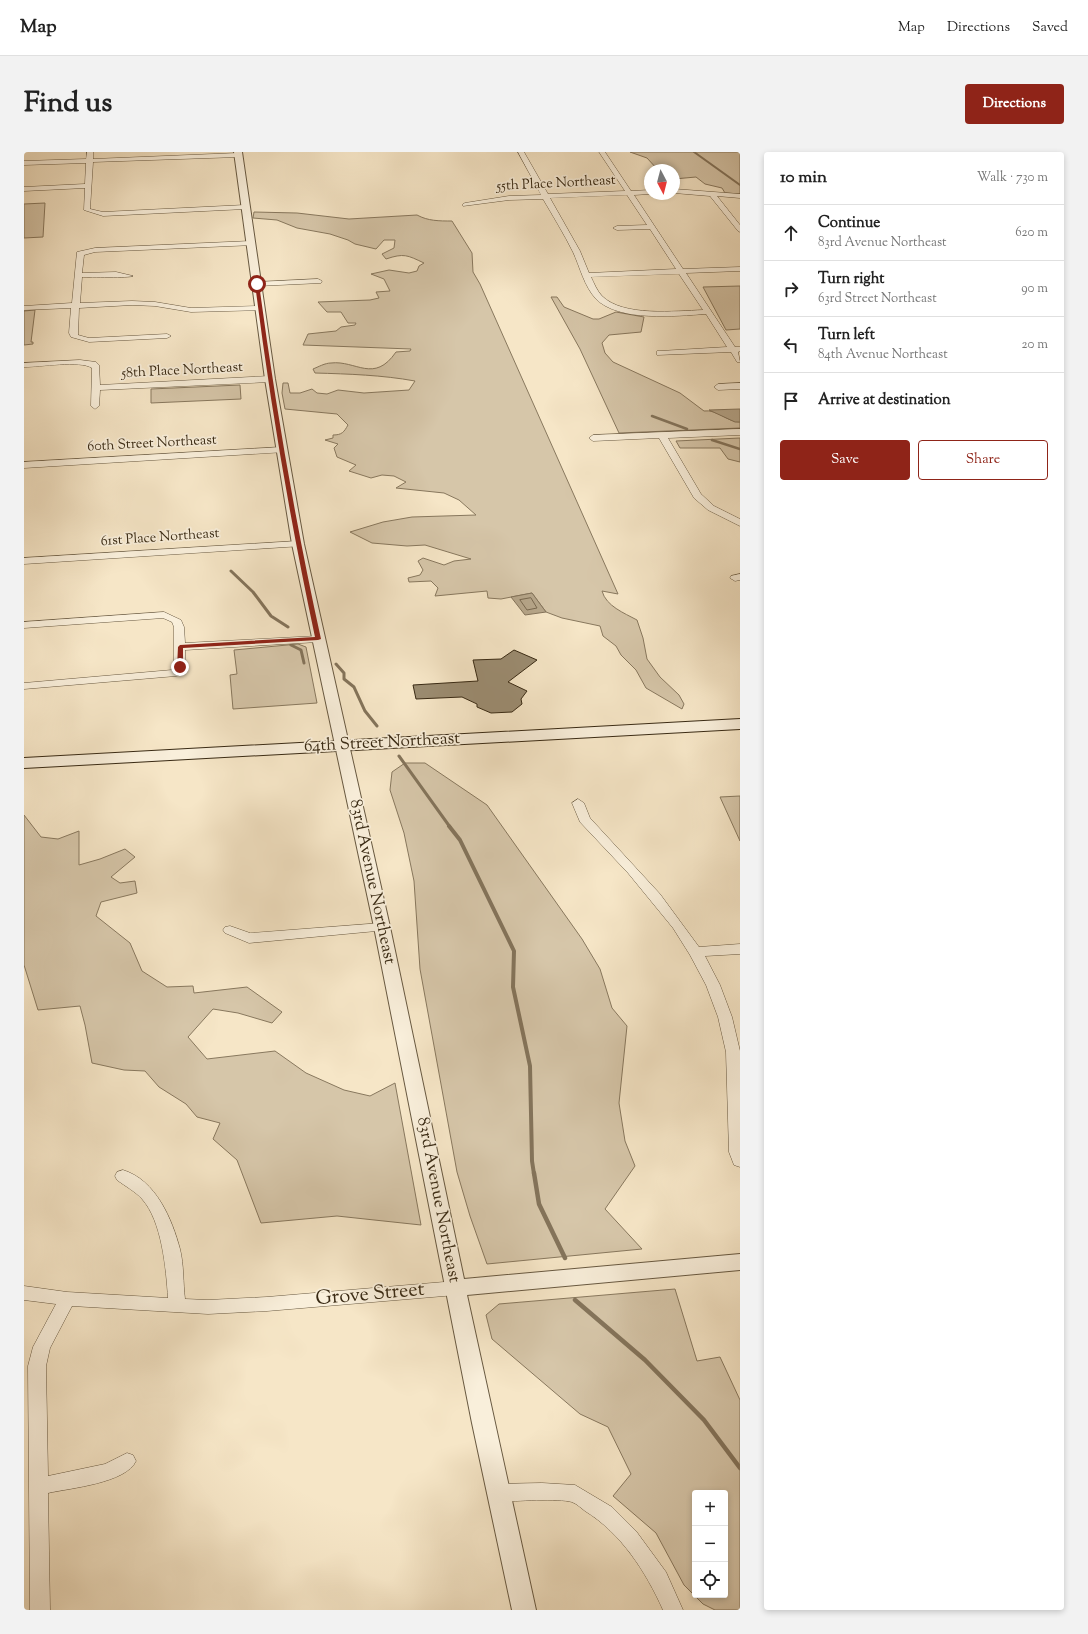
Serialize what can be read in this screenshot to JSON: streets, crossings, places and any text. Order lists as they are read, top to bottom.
{
  "streets": {
    "main road": ["64th Street Northeast"],
    "street": [
      "55th Place Northeast",
      "58th Place Northeast",
      "60th Street Northeast",
      "61st Place Northeast",
      "83rd Avenue Northeast",
      "Grove Street"
    ]
  },
  "crossings": [
    ["58th Place Northeast", "83rd Avenue Northeast"],
    ["60th Street Northeast", "83rd Avenue Northeast"],
    ["61st Place Northeast", "83rd Avenue Northeast"],
    ["64th Street Northeast", "83rd Avenue Northeast"],
    ["83rd Avenue Northeast", "Grove Street"]
  ],
  "north": "bottom",
  "page": {
    "header": "Map",
    "nav": ["Map", "Directions", "Saved"],
    "title": "Find us",
    "buttons": [
      "Directions",
      ["Save", "Share"]
    ],
    "heading": ["10 min", "Walk · 730 m"],
    "list": [
      ["Continue", "83rd Avenue Northeast", "620 m"],
      ["Turn right", "63rd Street Northeast", "90 m"],
      ["Turn left", "84th Avenue Northeast", "20 m"],
      "Arrive at destination"
    ],
    "map_buttons": ["+", "−"]
  }
}
